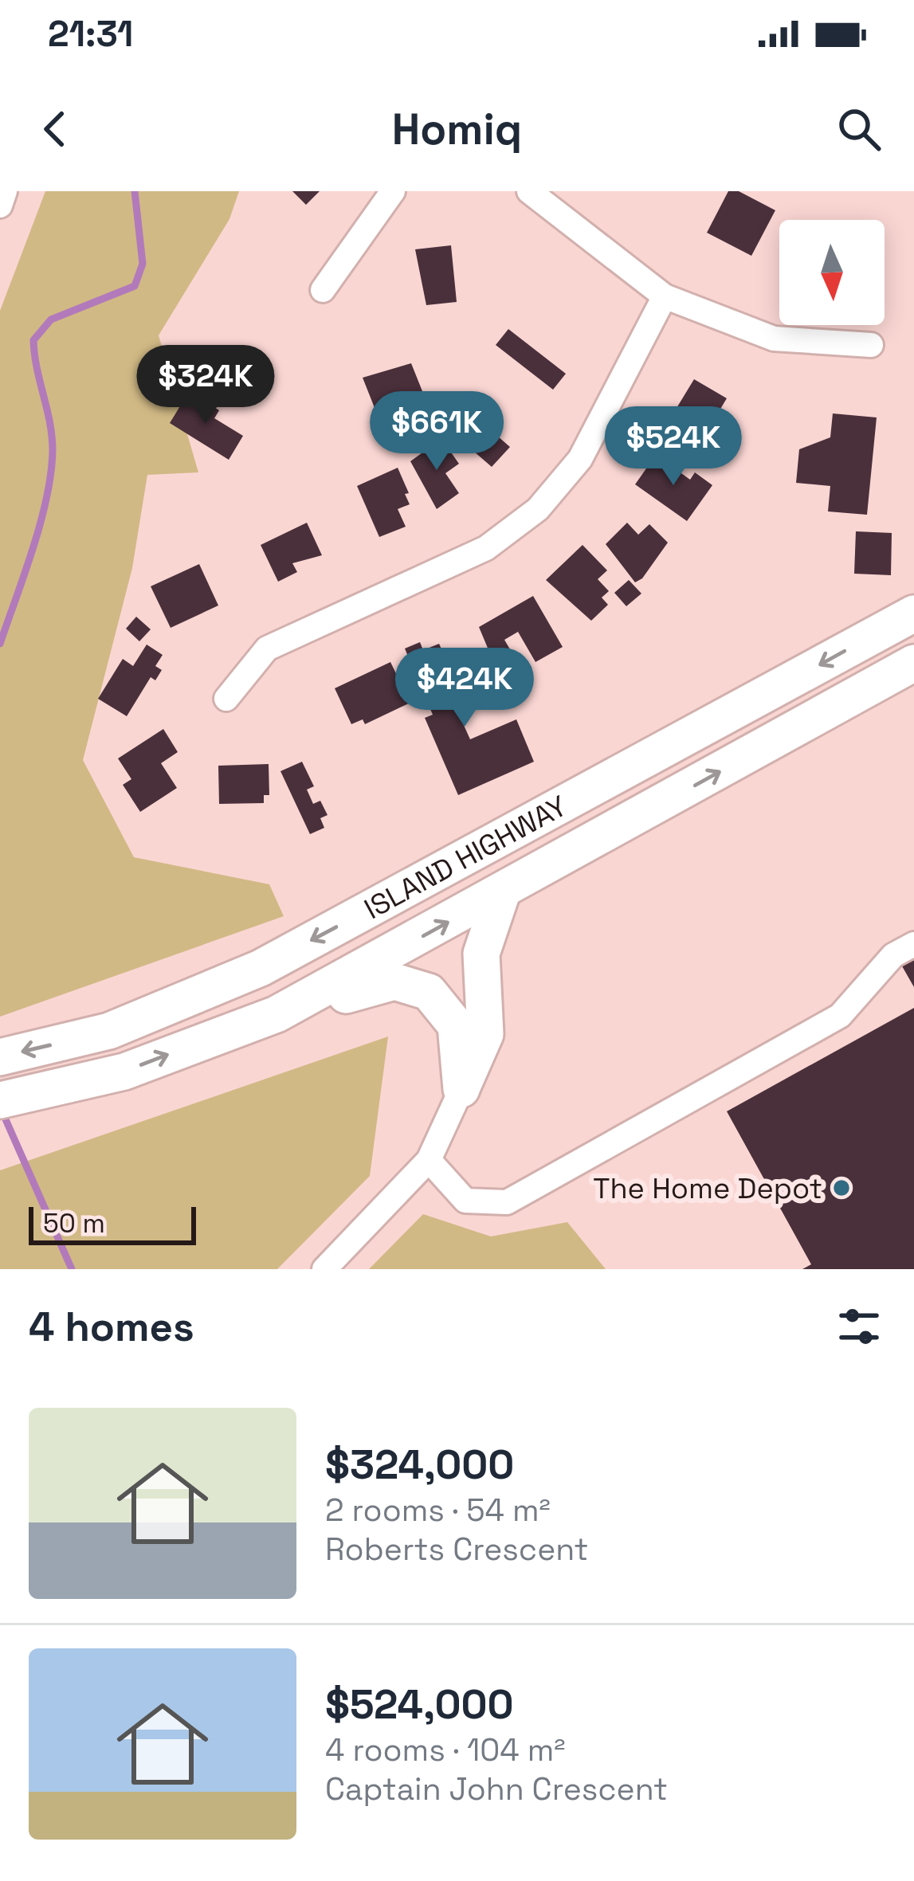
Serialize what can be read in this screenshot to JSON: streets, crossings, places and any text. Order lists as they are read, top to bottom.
{
  "streets": {
    "main road": ["ISLAND HIGHWAY"]
  },
  "places": ["The Home Depot"],
  "scale_bar": "50 m",
  "north": "bottom",
  "page": {
    "status": "21:31",
    "header": "Homiq",
    "price": [
      "$324K",
      "$661K",
      "$524K",
      "$424K"
    ],
    "scale": "50 m",
    "heading": "4 homes",
    "list": [
      {
        "name": "$324,000",
        "note": "2 rooms · 54 m² · Roberts Crescent"
      },
      {
        "name": "$524,000",
        "note": "4 rooms · 104 m² · Captain John Crescent"
      }
    ]
  }
}
